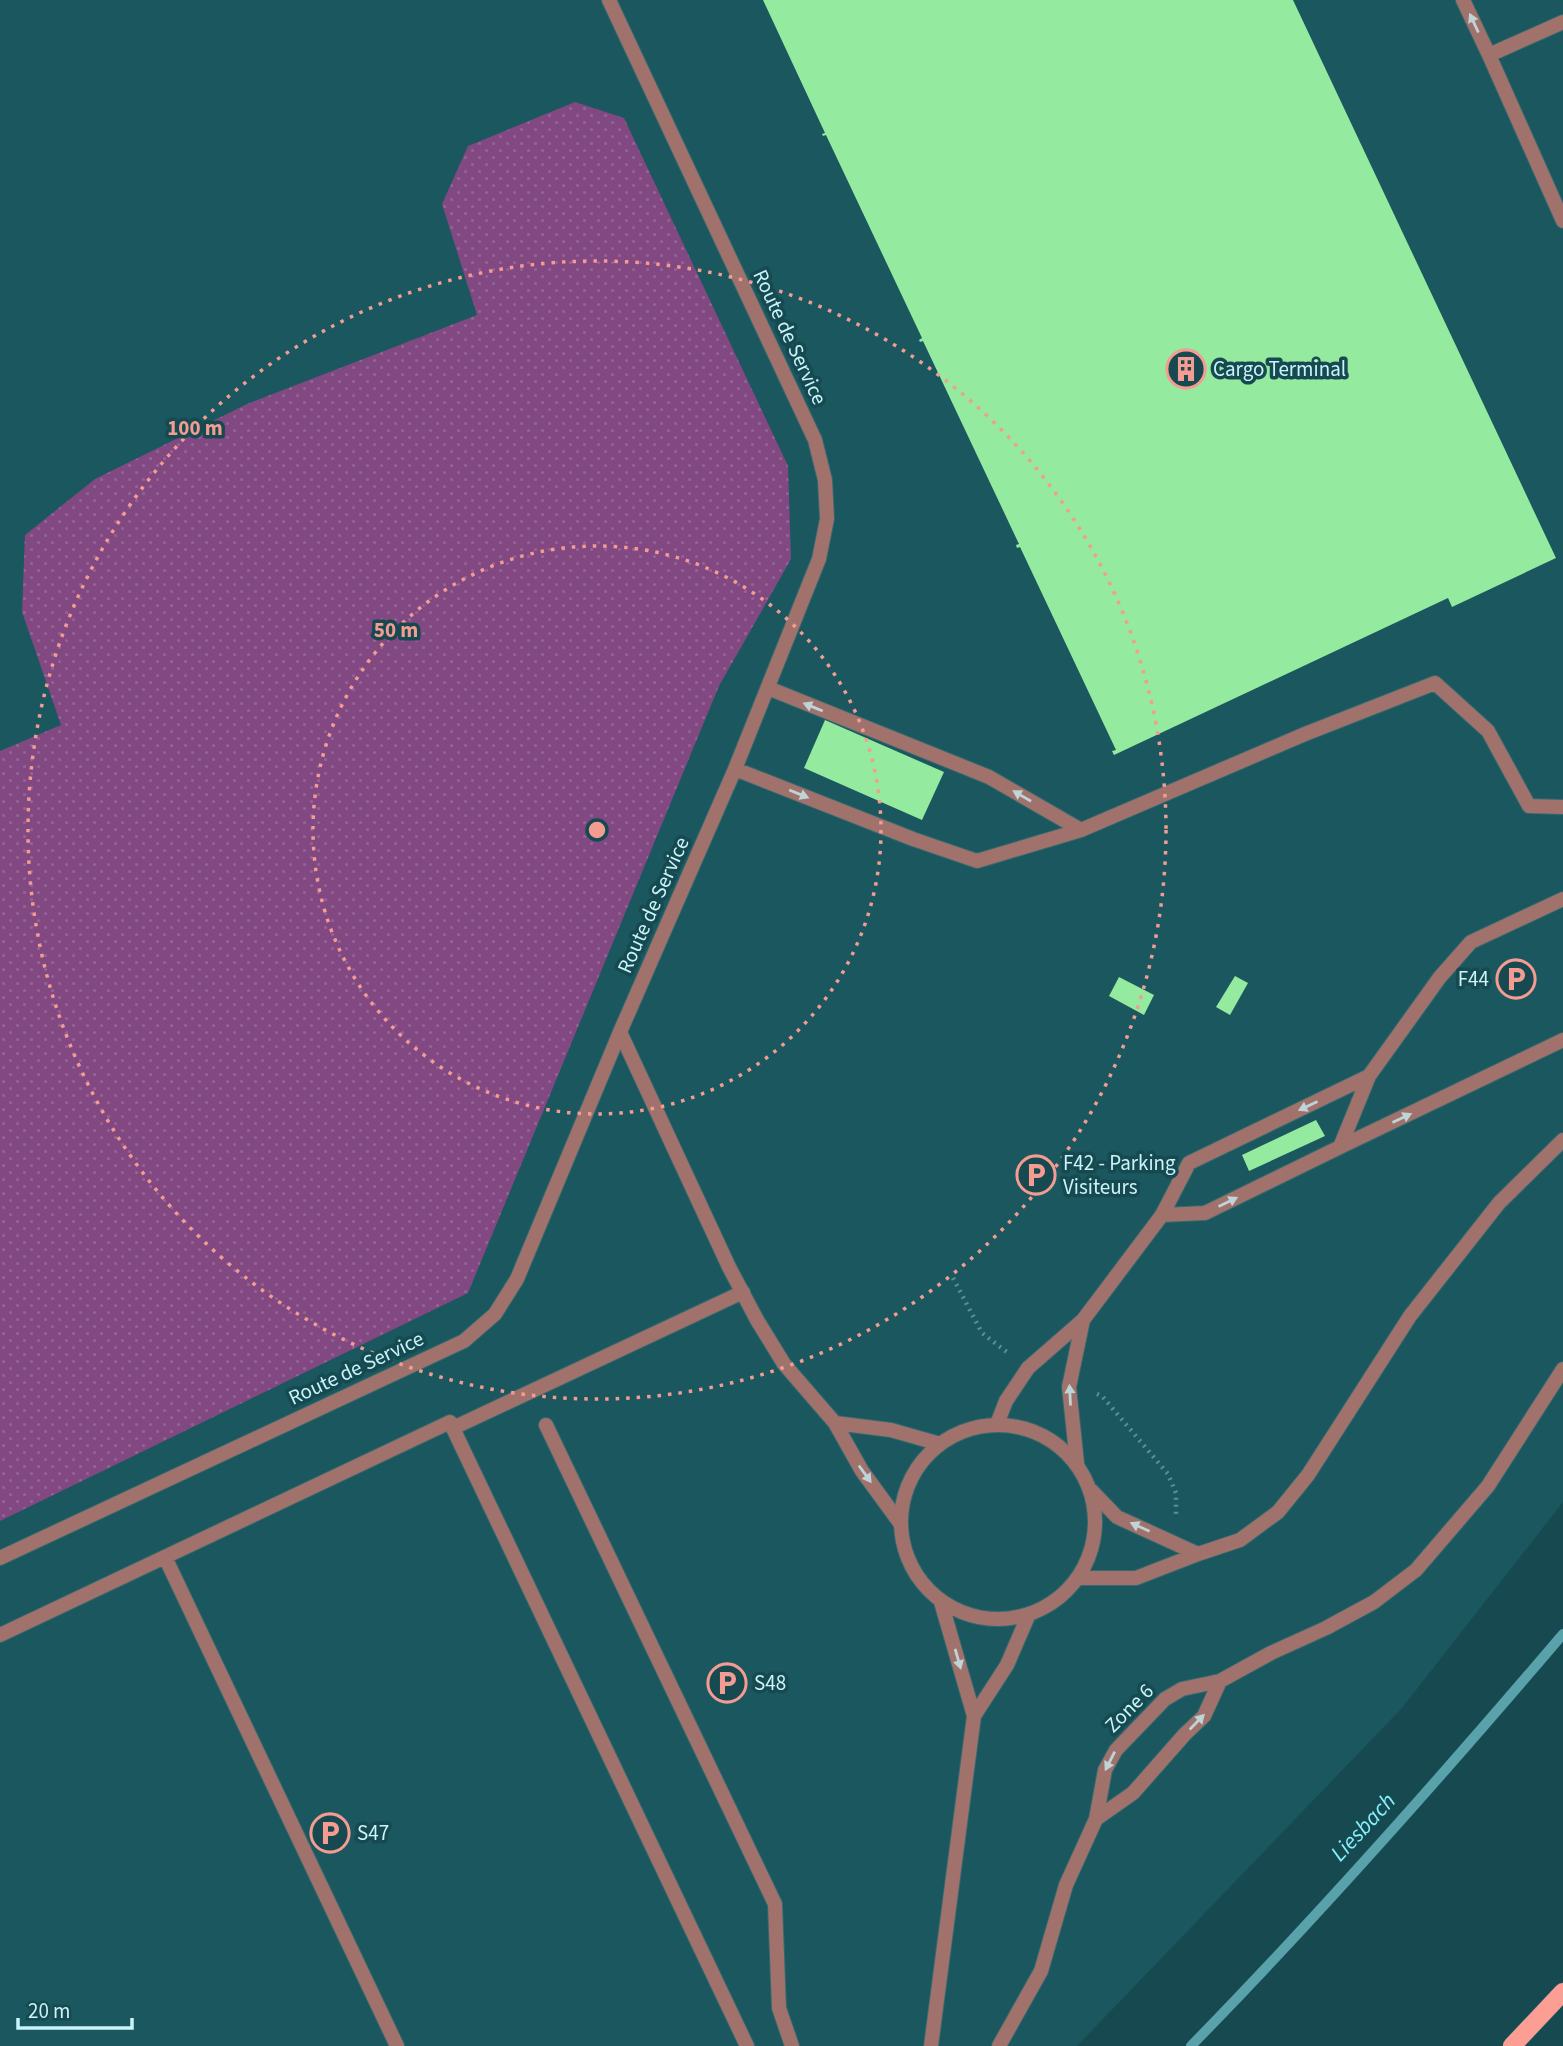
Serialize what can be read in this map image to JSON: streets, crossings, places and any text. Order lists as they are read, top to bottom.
{
  "streets": {
    "street": ["Route de Service", "Zone 6"]
  },
  "water": ["Liesbach"],
  "places": {
    "building": ["Cargo Terminal"],
    "parking": [
      "F44",
      "F42 - Parking Visiteurs",
      "S48",
      "S47"
    ]
  },
  "scale_bar": "20 m",
  "rings": ["100 m", "50 m"]
}
